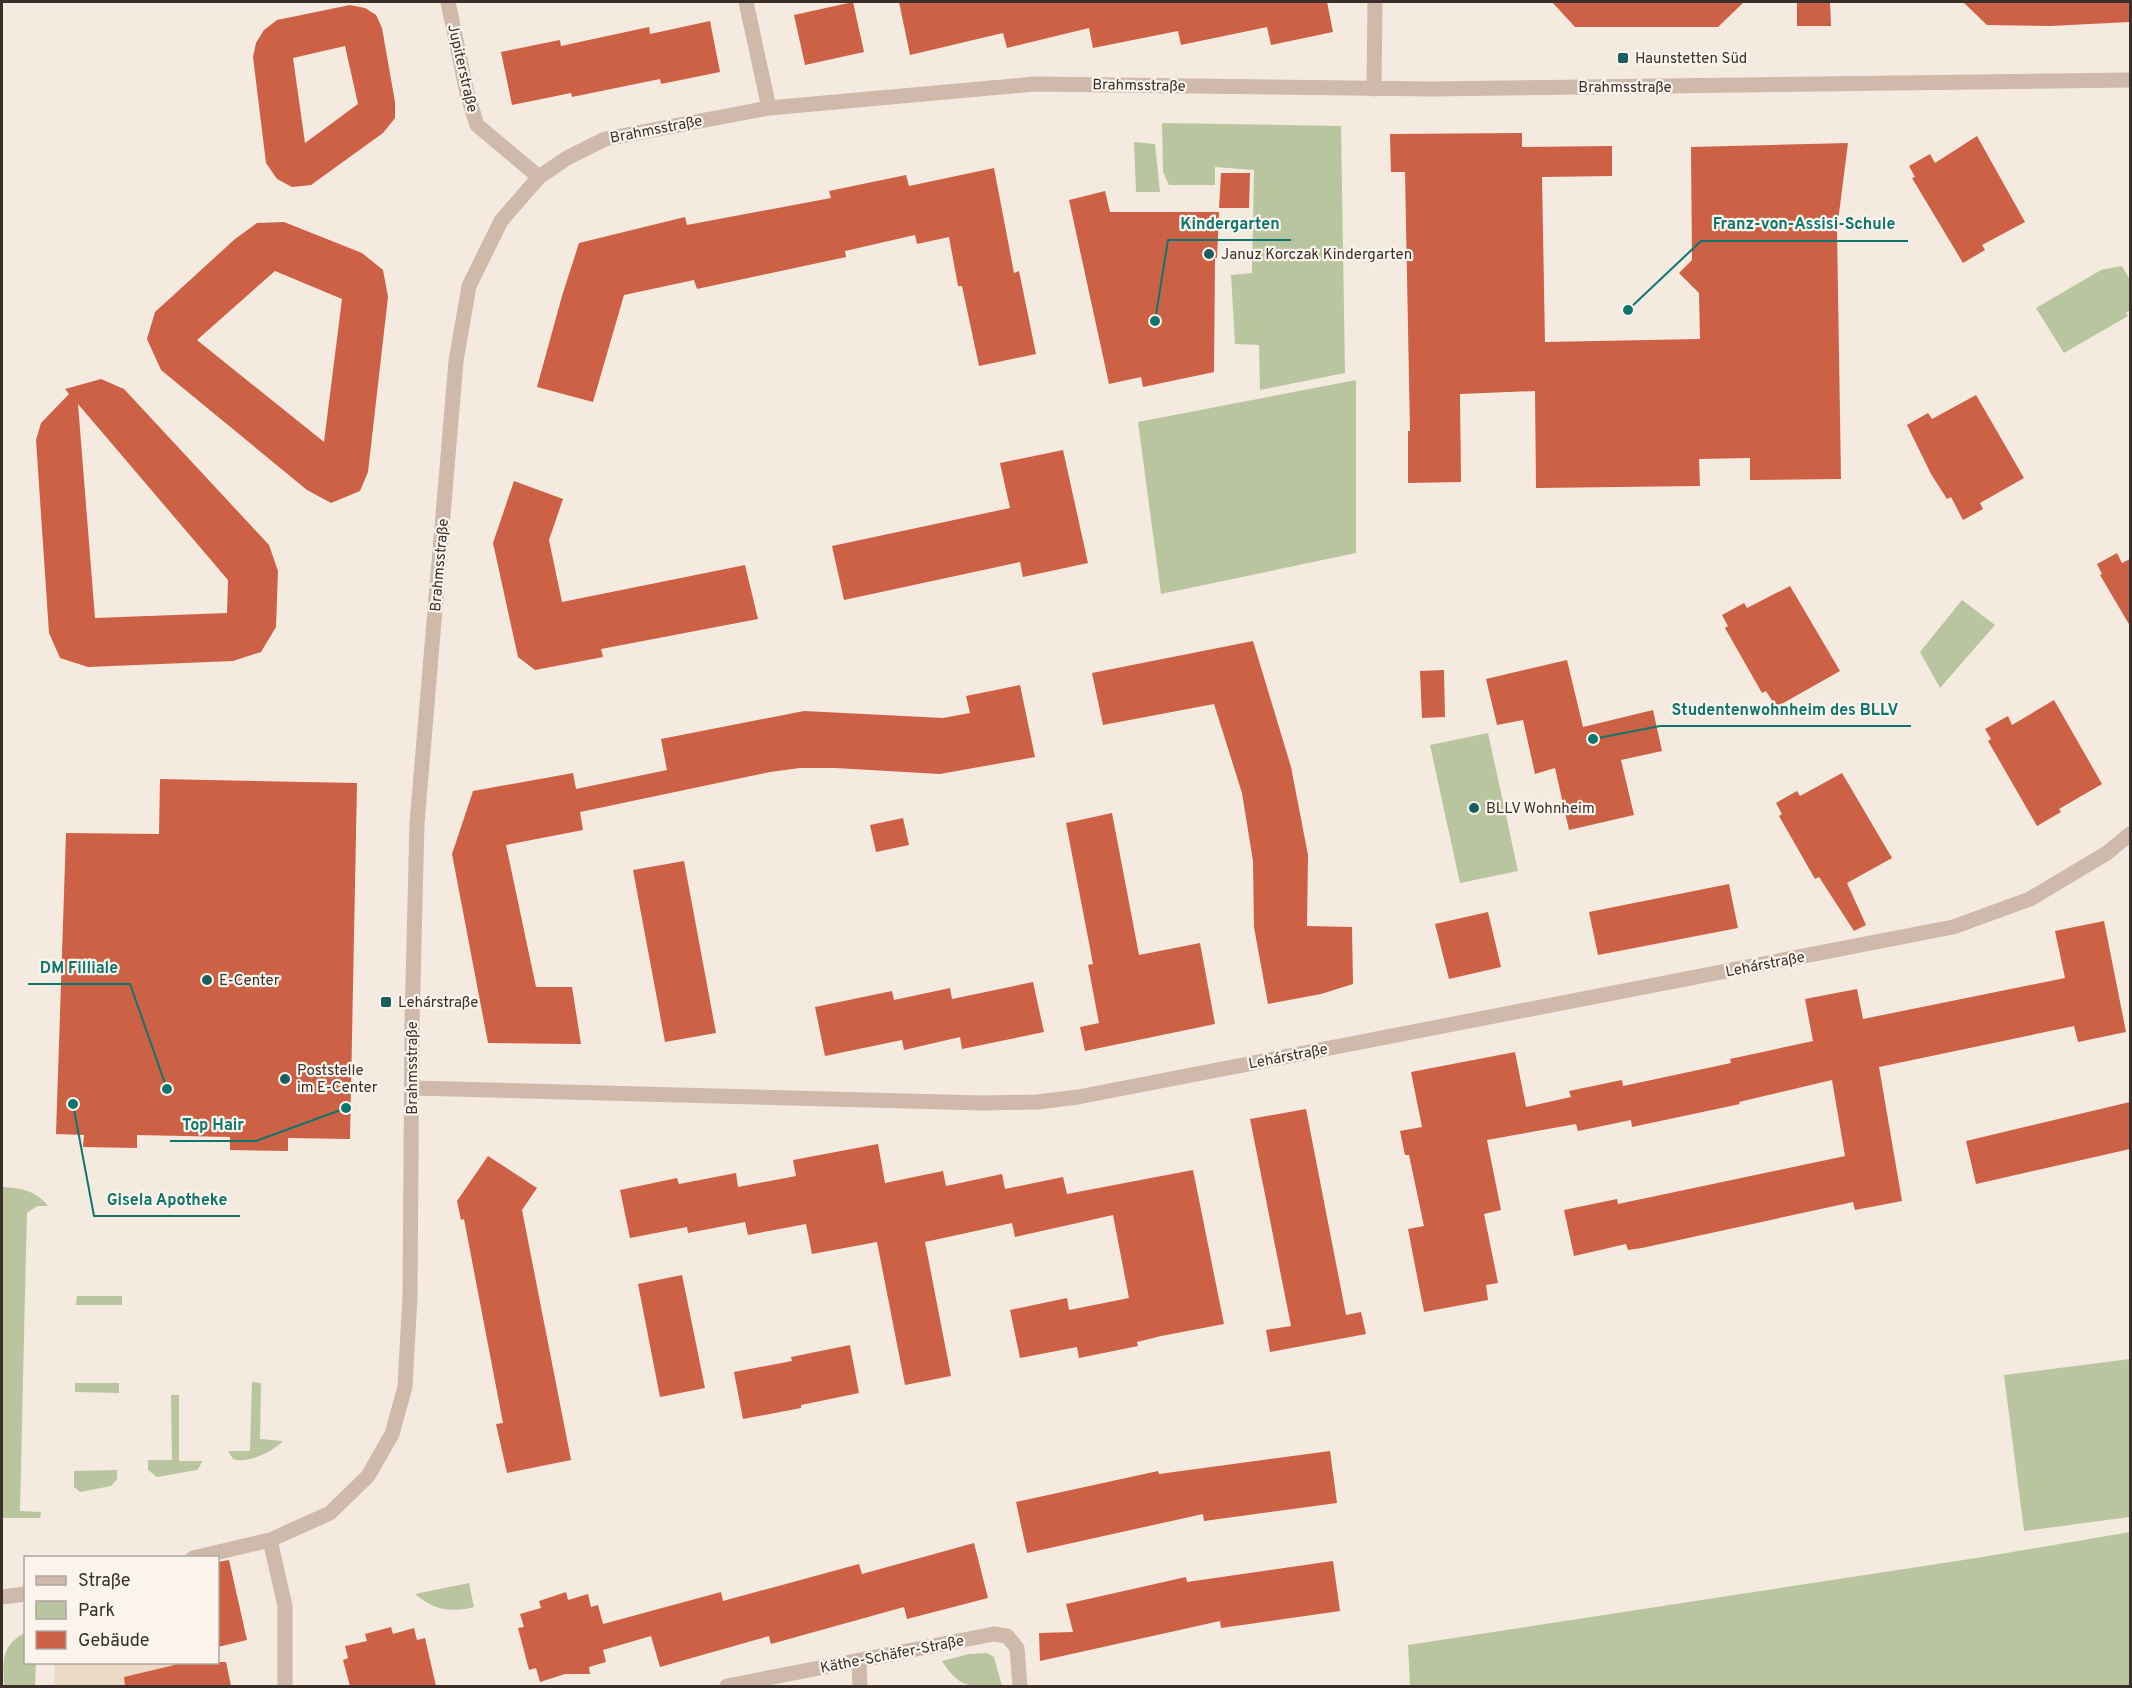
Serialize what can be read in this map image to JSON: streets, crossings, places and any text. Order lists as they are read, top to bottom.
{
  "streets": {
    "street": [
      "Jupiterstraße",
      "Brahmsstraße",
      "Lehárstraße",
      "Käthe-Schäfer-Straße"
    ]
  },
  "crossings": [
    ["Jupiterstraße", "Brahmsstraße"],
    ["Brahmsstraße", "Lehárstraße"]
  ],
  "places": {
    "transit": ["Haunstetten Süd", "Lehárstraße"],
    "other": [
      "Januz Korczak Kindergarten",
      "Franz-von-Assisi-Schule",
      "Kindergarten",
      "Studentenwohnheim des BLLV",
      "BLLV Wohnheim",
      "E-Center",
      "Poststelle im E-Center",
      "DM Filliale",
      "Gisela Apotheke",
      "Top Hair"
    ]
  },
  "legend": ["Straße", "Park", "Gebäude"]
}
